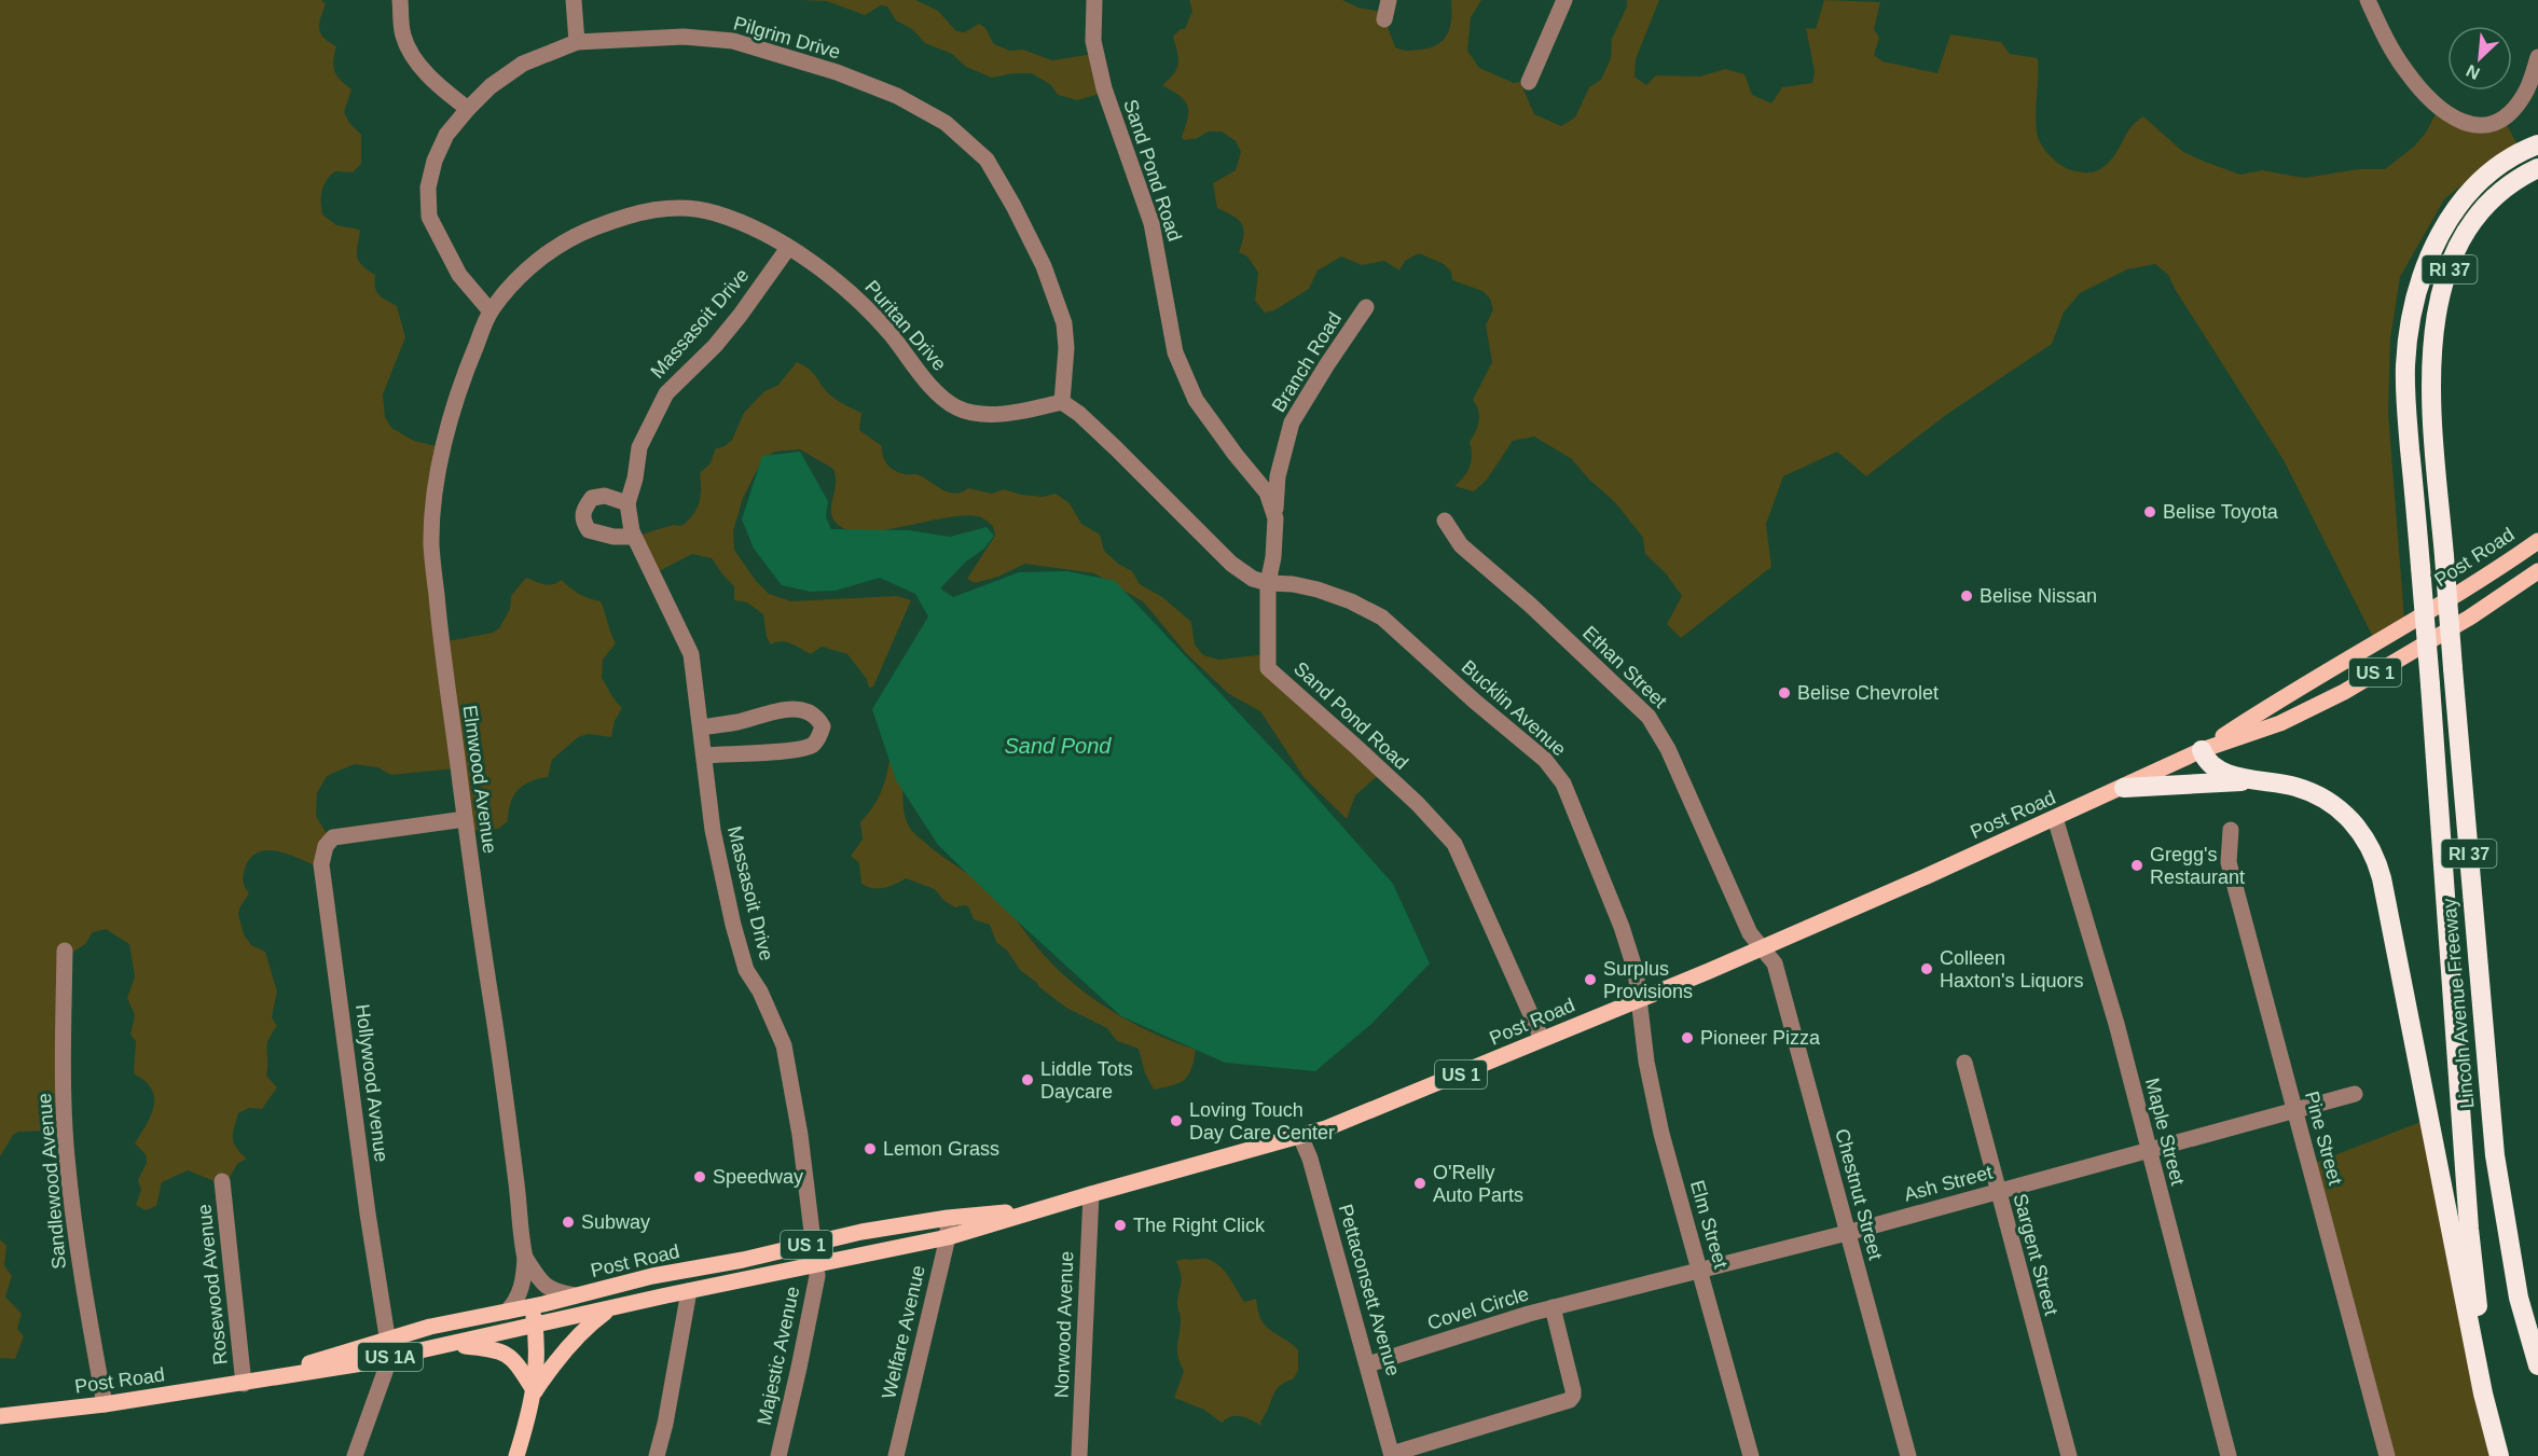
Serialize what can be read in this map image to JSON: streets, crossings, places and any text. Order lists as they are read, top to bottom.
{
  "streets": {
    "highway": ["RI 37", "Lincoln Avenue Freeway"],
    "main road": ["Post Road", "US 1", "US 1A"],
    "street": [
      "Pilgrim Drive",
      "Sand Pond Road",
      "Massasoit Drive",
      "Puritan Drive",
      "Branch Road",
      "Ethan Street",
      "Bucklin Avenue",
      "Elmwood Avenue",
      "Hollywood Avenue",
      "Maple Street",
      "Pine Street",
      "Sandlewood Avenue",
      "Ash Street",
      "Chestnut Street",
      "Elm Street",
      "Sargent Street",
      "Rosewood Avenue",
      "Pettaconsett Avenue",
      "Covel Circle",
      "Norwood Avenue",
      "Welfare Avenue",
      "Majestic Avenue"
    ]
  },
  "crossings": [
    ["Pilgrim Drive", "Puritan Drive"],
    ["Pilgrim Drive", "Elmwood Avenue"],
    ["Sand Pond Road", "Branch Road"],
    ["Sand Pond Road", "Post Road"],
    ["Sand Pond Road", "Bucklin Avenue"],
    ["Massasoit Drive", "Puritan Drive"],
    ["Massasoit Drive", "Post Road"],
    ["Massasoit Drive", "Majestic Avenue"],
    ["Puritan Drive", "Elmwood Avenue"],
    ["Post Road", "Ethan Street"],
    ["Post Road", "Bucklin Avenue"],
    ["Post Road", "Elmwood Avenue"],
    ["Post Road", "Hollywood Avenue"],
    ["Post Road", "Maple Street"],
    ["Post Road", "Sandlewood Avenue"],
    ["Post Road", "Chestnut Street"],
    ["Post Road", "Elm Street"],
    ["Post Road", "Rosewood Avenue"],
    ["Post Road", "Pettaconsett Avenue"],
    ["Post Road", "Norwood Avenue"],
    ["Post Road", "Welfare Avenue"],
    ["Post Road", "Majestic Avenue"],
    ["Ethan Street", "Chestnut Street"],
    ["Bucklin Avenue", "Elm Street"],
    ["Elmwood Avenue", "Hollywood Avenue"],
    ["Maple Street", "Ash Street"],
    ["Pine Street", "Ash Street"],
    ["Ash Street", "Chestnut Street"],
    ["Ash Street", "Elm Street"],
    ["Ash Street", "Sargent Street"],
    ["Ash Street", "Covel Circle"],
    ["Pettaconsett Avenue", "Covel Circle"]
  ],
  "water": ["Sand Pond"],
  "places": [
    "Belise Toyota",
    "Belise Nissan",
    "Belise Chevrolet",
    "Gregg's Restaurant",
    "Colleen Haxton's Liquors",
    "Surplus Provisions",
    "Pioneer Pizza",
    "Liddle Tots Daycare",
    "Loving Touch Day Care Center",
    "Lemon Grass",
    "Speedway",
    "O'Relly Auto Parts",
    "Subway",
    "The Right Click"
  ],
  "north": "bottom left"
}
